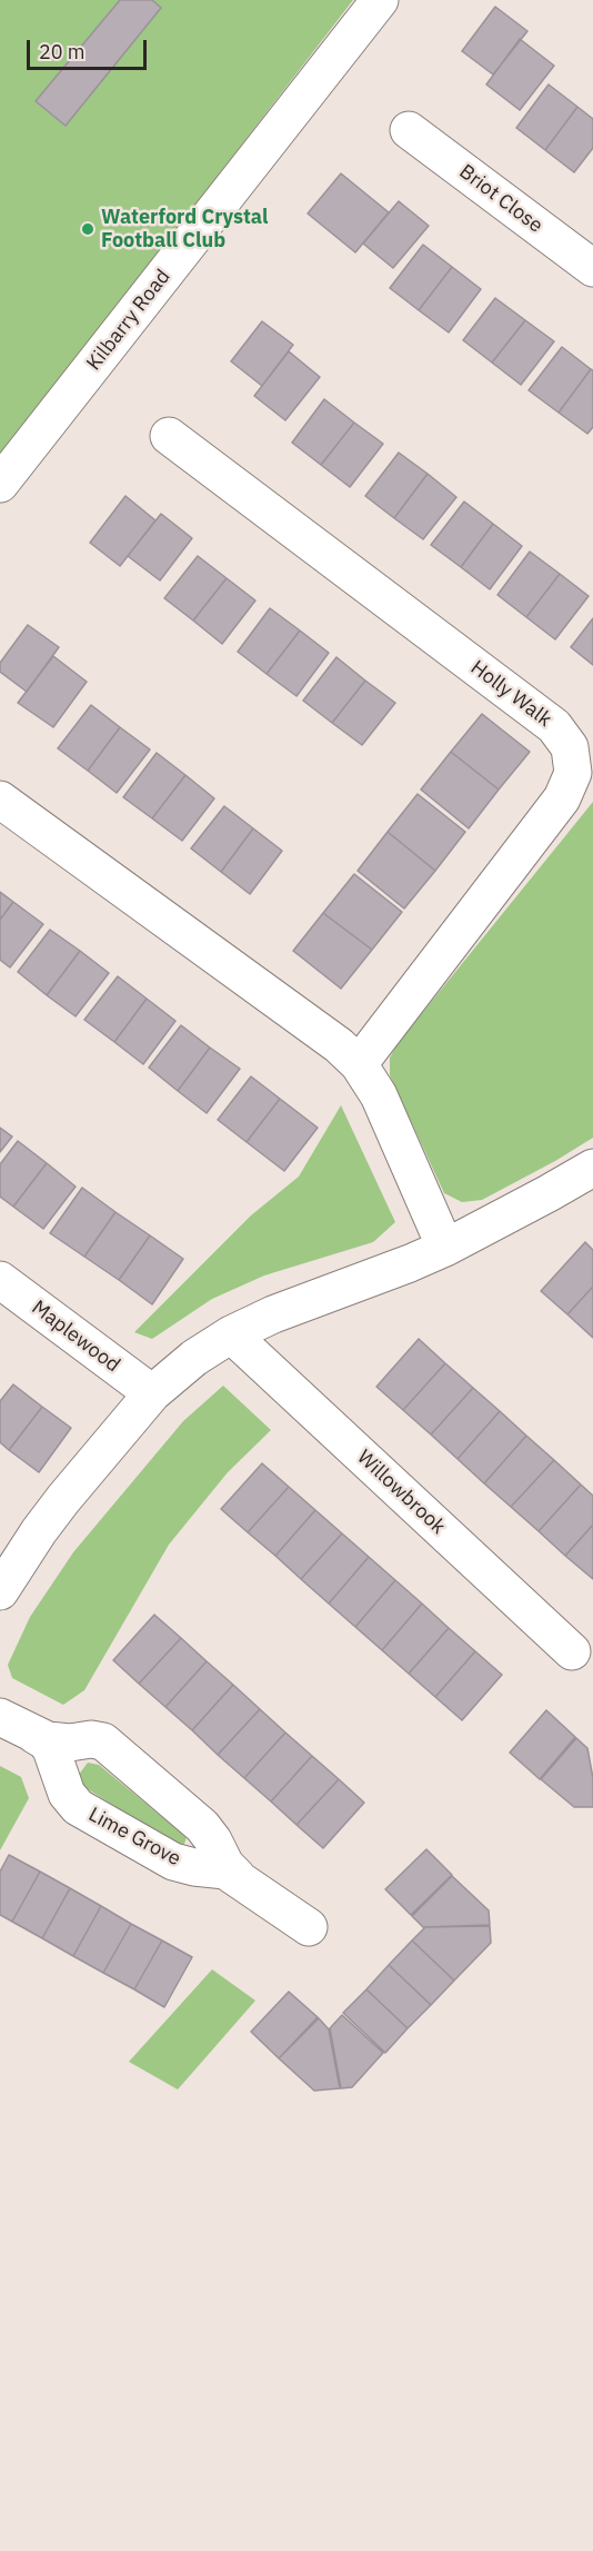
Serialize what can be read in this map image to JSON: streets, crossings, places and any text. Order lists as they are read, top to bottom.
{
  "streets": {
    "street": [
      "Briot Close",
      "Kilbarry Road",
      "Holly Walk",
      "Maplewood",
      "Willowbrook",
      "Lime Grove"
    ]
  },
  "places": ["Waterford Crystal Football Club"],
  "scale_bar": "20 m"
}
